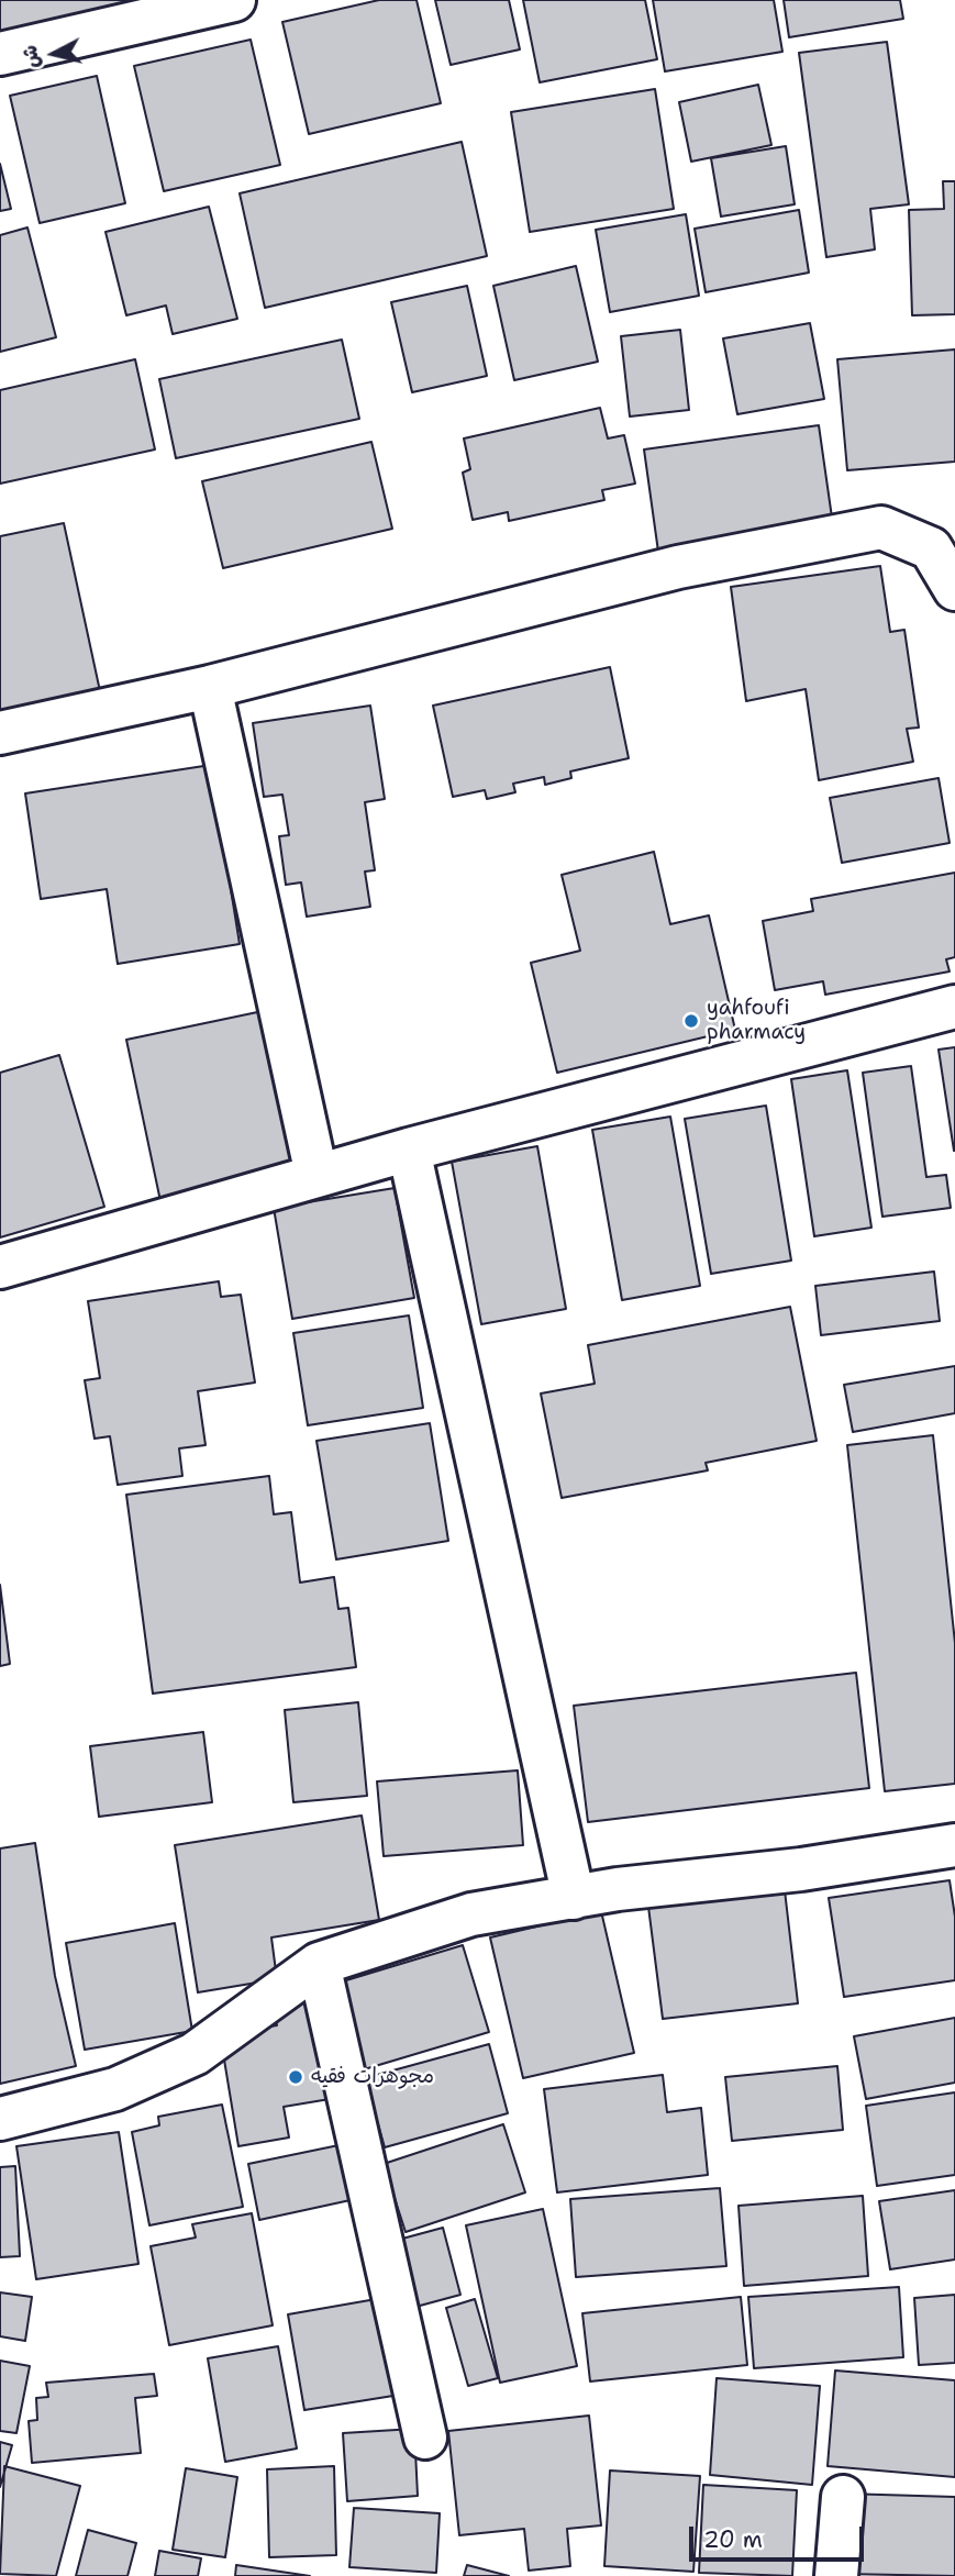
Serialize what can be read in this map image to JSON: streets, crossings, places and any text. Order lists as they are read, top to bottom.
{
  "places": ["yahfoufi pharmacy", "مجوهرات فقيه"],
  "scale_bar": "20 m",
  "north": "left"
}
